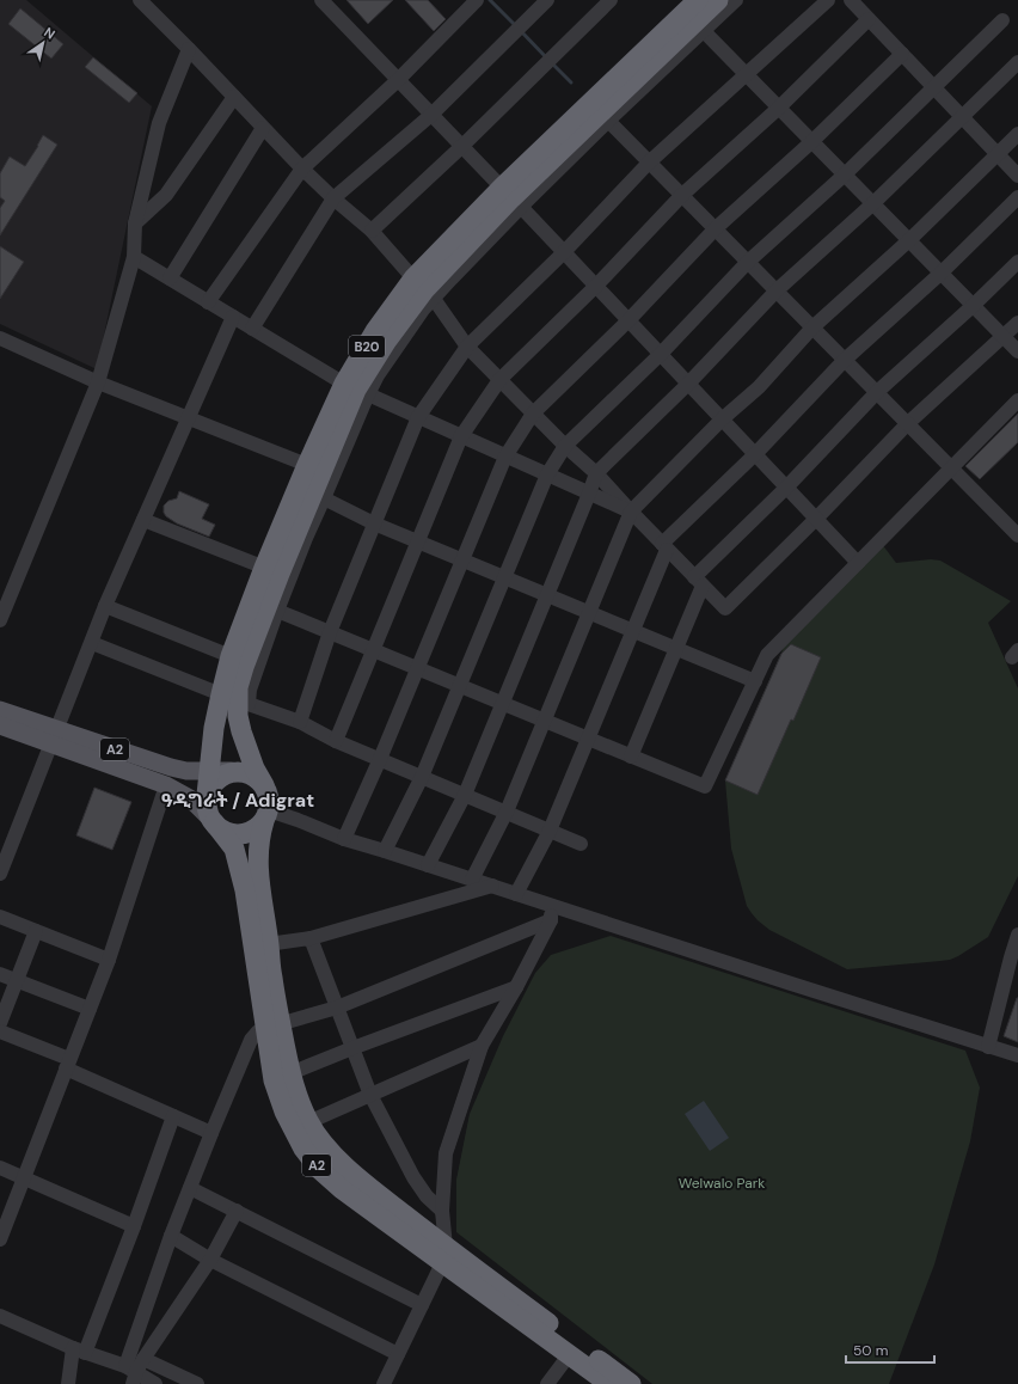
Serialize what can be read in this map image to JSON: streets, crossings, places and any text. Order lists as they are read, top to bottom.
{
  "streets": {
    "highway": ["B20", "A2"]
  },
  "crossings": [
    ["B20", "A2"]
  ],
  "districts": ["ዓዲግራት / Adigrat"],
  "parks": ["Welwalo Park"],
  "scale_bar": "50 m",
  "north": "top right"
}
